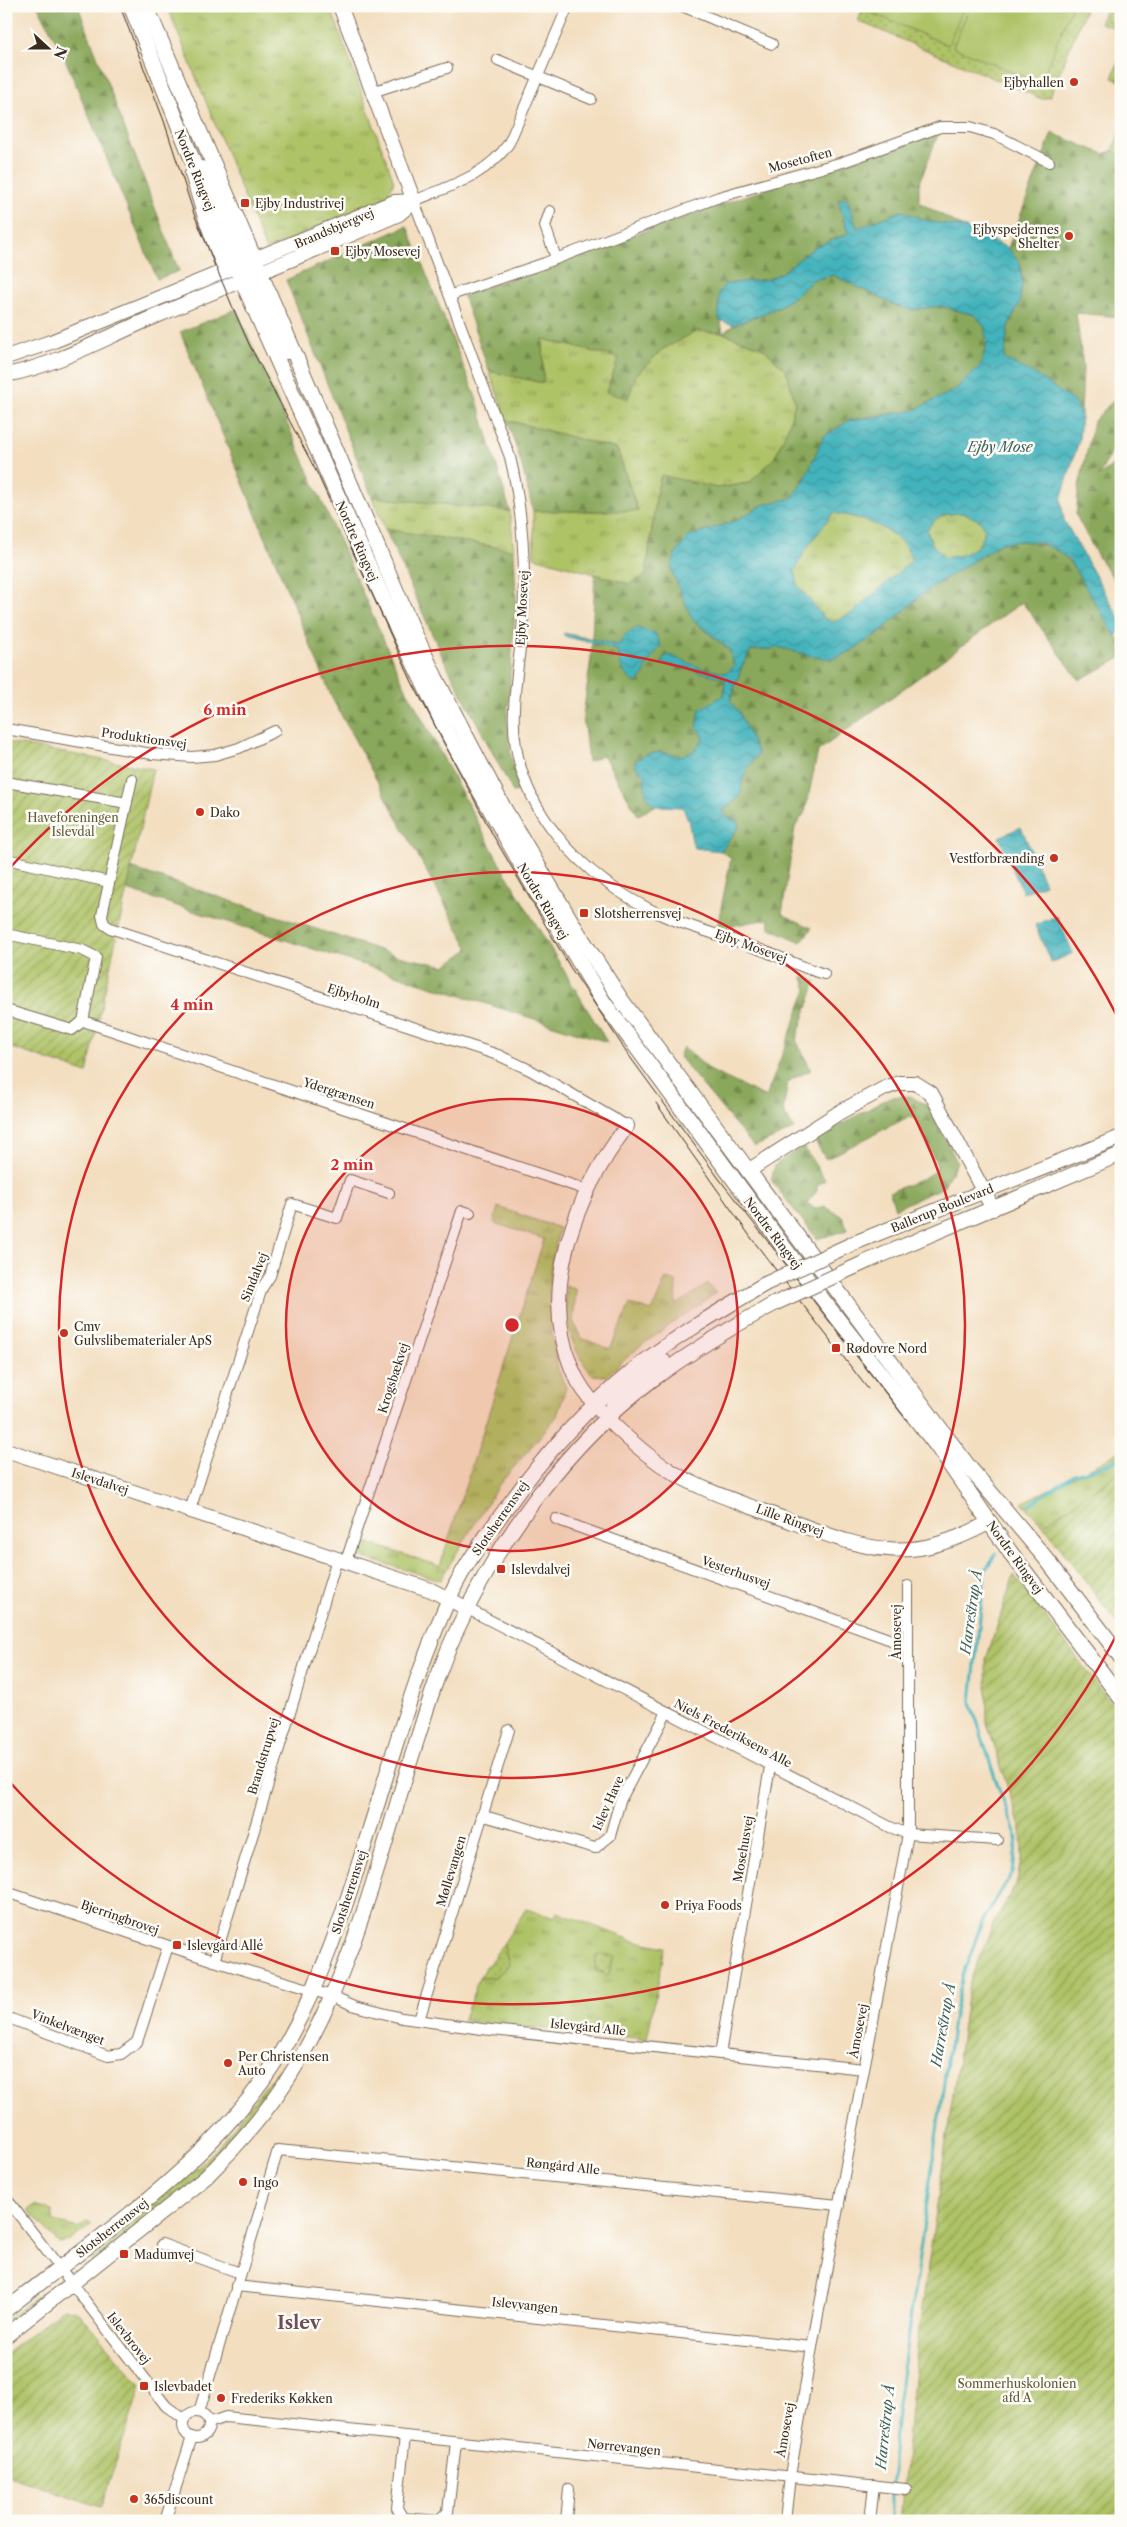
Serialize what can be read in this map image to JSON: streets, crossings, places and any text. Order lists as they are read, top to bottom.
{
  "streets": {
    "main road": ["Nordre Ringvej"],
    "street": [
      "Mosetoften",
      "Brandsbjergvej",
      "Ejby Mosevej",
      "Produktionsvej",
      "Ejbyholm",
      "Ydergrænsen",
      "Ballerup Boulevard",
      "Sindalvej",
      "Krogsbækvej",
      "Islevdalvej",
      "Slotsherrensvej",
      "Lille Ringvej",
      "Vesterhusvej",
      "Åmosevej",
      "Niels Frederiksens Alle",
      "Brandstrupvej",
      "Islev Have",
      "Mosehusvej",
      "Møllevangen",
      "Bjerringbrovej",
      "Vinkelvænget",
      "Islevgård Alle",
      "Røngård Alle",
      "Islevvangen",
      "Islevbrovej",
      "Nørrevangen"
    ]
  },
  "crossings": [
    ["Mosetoften", "Ejby Mosevej"],
    ["Nordre Ringvej", "Brandsbjergvej"],
    ["Nordre Ringvej", "Lille Ringvej"],
    ["Brandsbjergvej", "Ejby Mosevej"],
    ["Ballerup Boulevard", "Slotsherrensvej"],
    ["Sindalvej", "Islevdalvej"],
    ["Krogsbækvej", "Islevdalvej"],
    ["Krogsbækvej", "Brandstrupvej"],
    ["Islevdalvej", "Slotsherrensvej"],
    ["Islevdalvej", "Niels Frederiksens Alle"],
    ["Islevdalvej", "Brandstrupvej"],
    ["Slotsherrensvej", "Lille Ringvej"],
    ["Slotsherrensvej", "Niels Frederiksens Alle"],
    ["Slotsherrensvej", "Bjerringbrovej"],
    ["Slotsherrensvej", "Islevgård Alle"],
    ["Slotsherrensvej", "Islevbrovej"],
    ["Vesterhusvej", "Åmosevej"],
    ["Åmosevej", "Niels Frederiksens Alle"],
    ["Åmosevej", "Islevgård Alle"],
    ["Åmosevej", "Røngård Alle"],
    ["Åmosevej", "Islevvangen"],
    ["Åmosevej", "Nørrevangen"],
    ["Niels Frederiksens Alle", "Islev Have"],
    ["Niels Frederiksens Alle", "Mosehusvej"],
    ["Brandstrupvej", "Bjerringbrovej"],
    ["Islev Have", "Møllevangen"],
    ["Mosehusvej", "Islevgård Alle"],
    ["Møllevangen", "Islevgård Alle"],
    ["Bjerringbrovej", "Vinkelvænget"],
    ["Bjerringbrovej", "Islevgård Alle"],
    ["Islevbrovej", "Nørrevangen"]
  ],
  "districts": ["Islev"],
  "water": ["Ejby Mose", "Harrestrup Å"],
  "parks": ["Haveforeningen Islevdal", "Sommerhuskolonien afd A"],
  "places": {
    "other": [
      "Ejbyhallen",
      "Ejbyspejdernes Shelter",
      "Dako",
      "Vestforbrænding",
      "Cmv Gulvslibematerialer ApS",
      "Priya Foods",
      "Per Christensen Auto",
      "Ingo",
      "Frederiks Køkken",
      "365discount"
    ],
    "transit": [
      "Ejby Industrivej",
      "Ejby Mosevej",
      "Slotsherrensvej",
      "Rødovre Nord",
      "Islevdalvej",
      "Islevgård Allé",
      "Madumvej",
      "Islevbadet"
    ]
  },
  "north": "right",
  "rings": ["6 min", "4 min", "2 min"]
}
